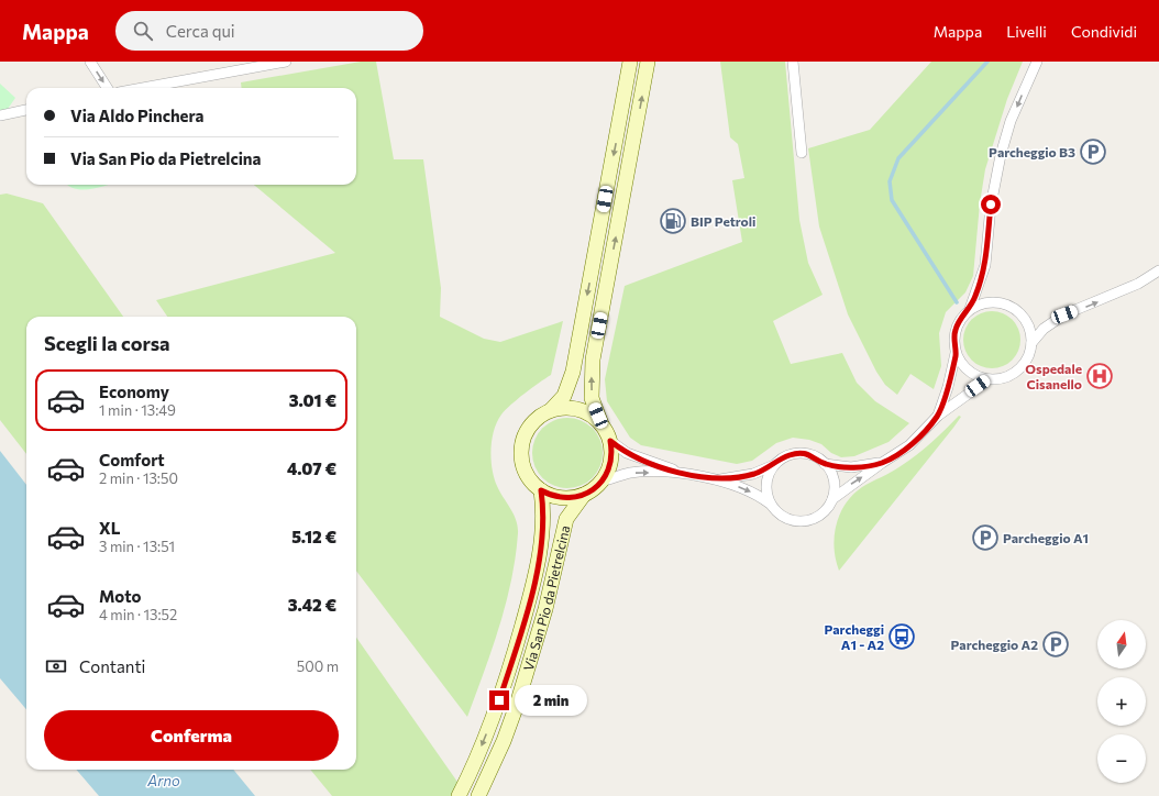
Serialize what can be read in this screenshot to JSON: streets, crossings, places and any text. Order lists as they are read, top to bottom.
{
  "streets": {
    "main road": ["Via San Pio da Pietrelcina"]
  },
  "water": ["Arno"],
  "places": {
    "parking": ["Parcheggio B3", "Parcheggio A1", "Parcheggio A2"],
    "fuel station": ["BIP Petroli"],
    "hospital": ["Ospedale Cisanello"],
    "bus stop": ["Parcheggi A1 - A2"]
  },
  "north": "top",
  "page": {
    "header": "Mappa",
    "search": "Cerca qui",
    "nav": ["Mappa", "Livelli", "Condividi"],
    "banner": ["Via Aldo Pinchera", "Via San Pio da Pietrelcina"],
    "heading": "Scegli la corsa",
    "list": [
      {
        "name": "Economy",
        "note": "1 min · 13:49",
        "value": "3.01 €"
      },
      {
        "name": "Comfort",
        "note": "2 min · 13:50",
        "value": "4.07 €"
      },
      {
        "name": "XL",
        "note": "3 min · 13:51",
        "value": "5.12 €"
      },
      {
        "name": "Moto",
        "note": "4 min · 13:52",
        "value": "3.42 €"
      }
    ],
    "map_buttons": ["+", "−"],
    "pay": ["Contanti", "500 m"],
    "bubble": "2 min",
    "buttons": "Conferma"
  }
}
